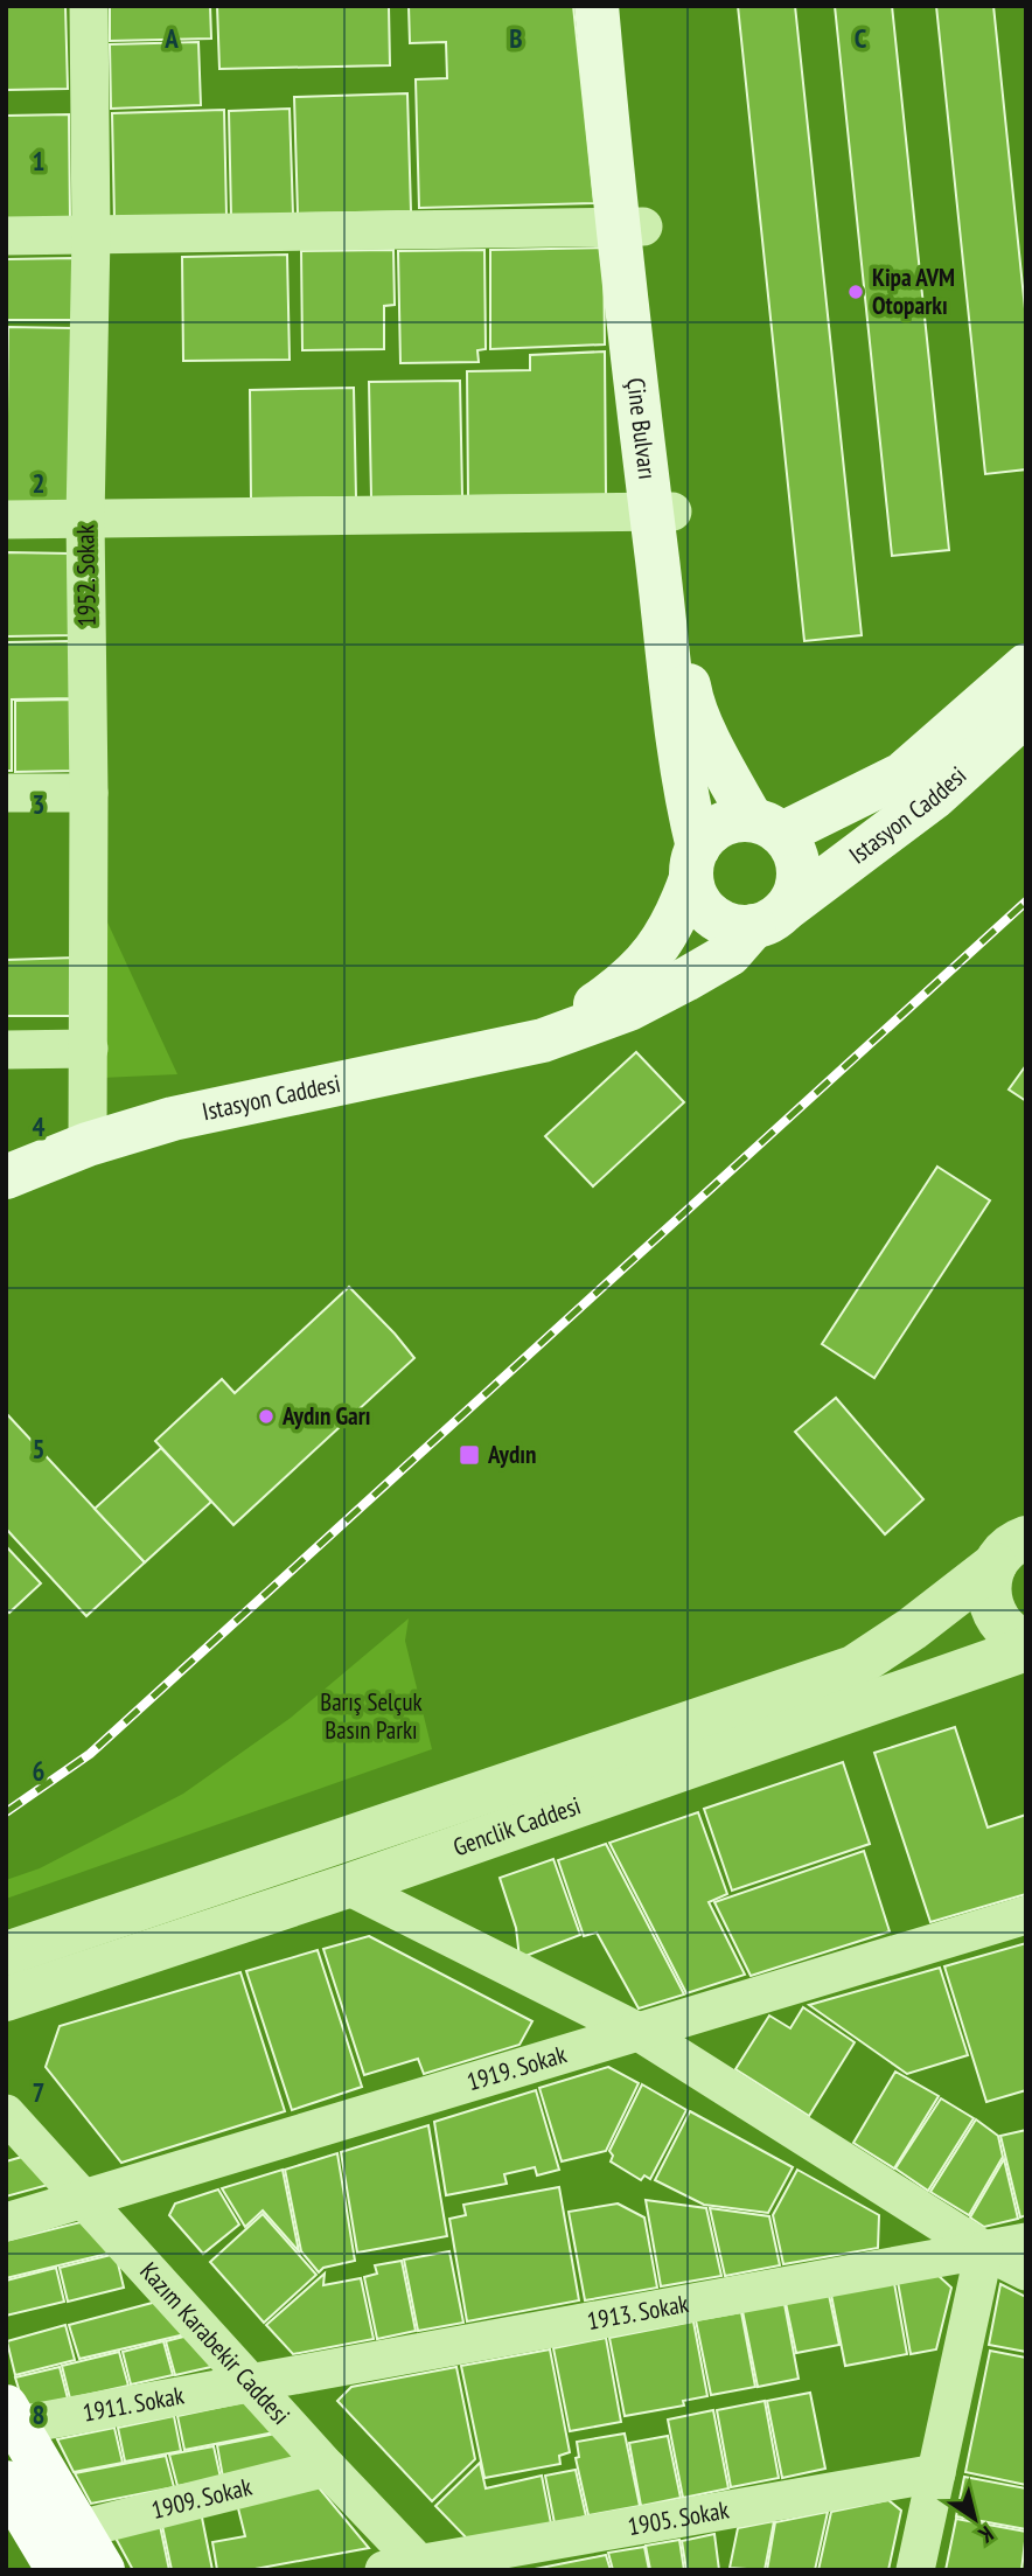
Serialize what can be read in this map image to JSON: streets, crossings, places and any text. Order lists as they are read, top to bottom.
{
  "streets": {
    "main road": ["Çine Bulvarı", "Istasyon Caddesi"],
    "street": [
      "1952. Sokak",
      "Genclik Caddesi",
      "1919. Sokak",
      "1913. Sokak",
      "Kazım Karabekir Caddesi",
      "1911. Sokak",
      "1909. Sokak",
      "1905. Sokak"
    ]
  },
  "crossings": [
    ["Çine Bulvarı", "Istasyon Caddesi"],
    ["1952. Sokak", "Istasyon Caddesi"],
    ["1919. Sokak", "Kazım Karabekir Caddesi"],
    ["1913. Sokak", "Kazım Karabekir Caddesi"],
    ["1913. Sokak", "1911. Sokak"],
    ["Kazım Karabekir Caddesi", "1911. Sokak"],
    ["Kazım Karabekir Caddesi", "1909. Sokak"],
    ["Kazım Karabekir Caddesi", "1905. Sokak"]
  ],
  "parks": ["Barış Selçuk Basın Parkı"],
  "places": {
    "other": ["Kipa AVM Otoparkı", "Aydın Garı"],
    "transit": ["Aydın"]
  },
  "north": "bottom right",
  "grid": {
    "columns": ["A", "B", "C"],
    "rows": [
      "1",
      "2",
      "3",
      "4",
      "5",
      "6",
      "7",
      "8"
    ]
  }
}
